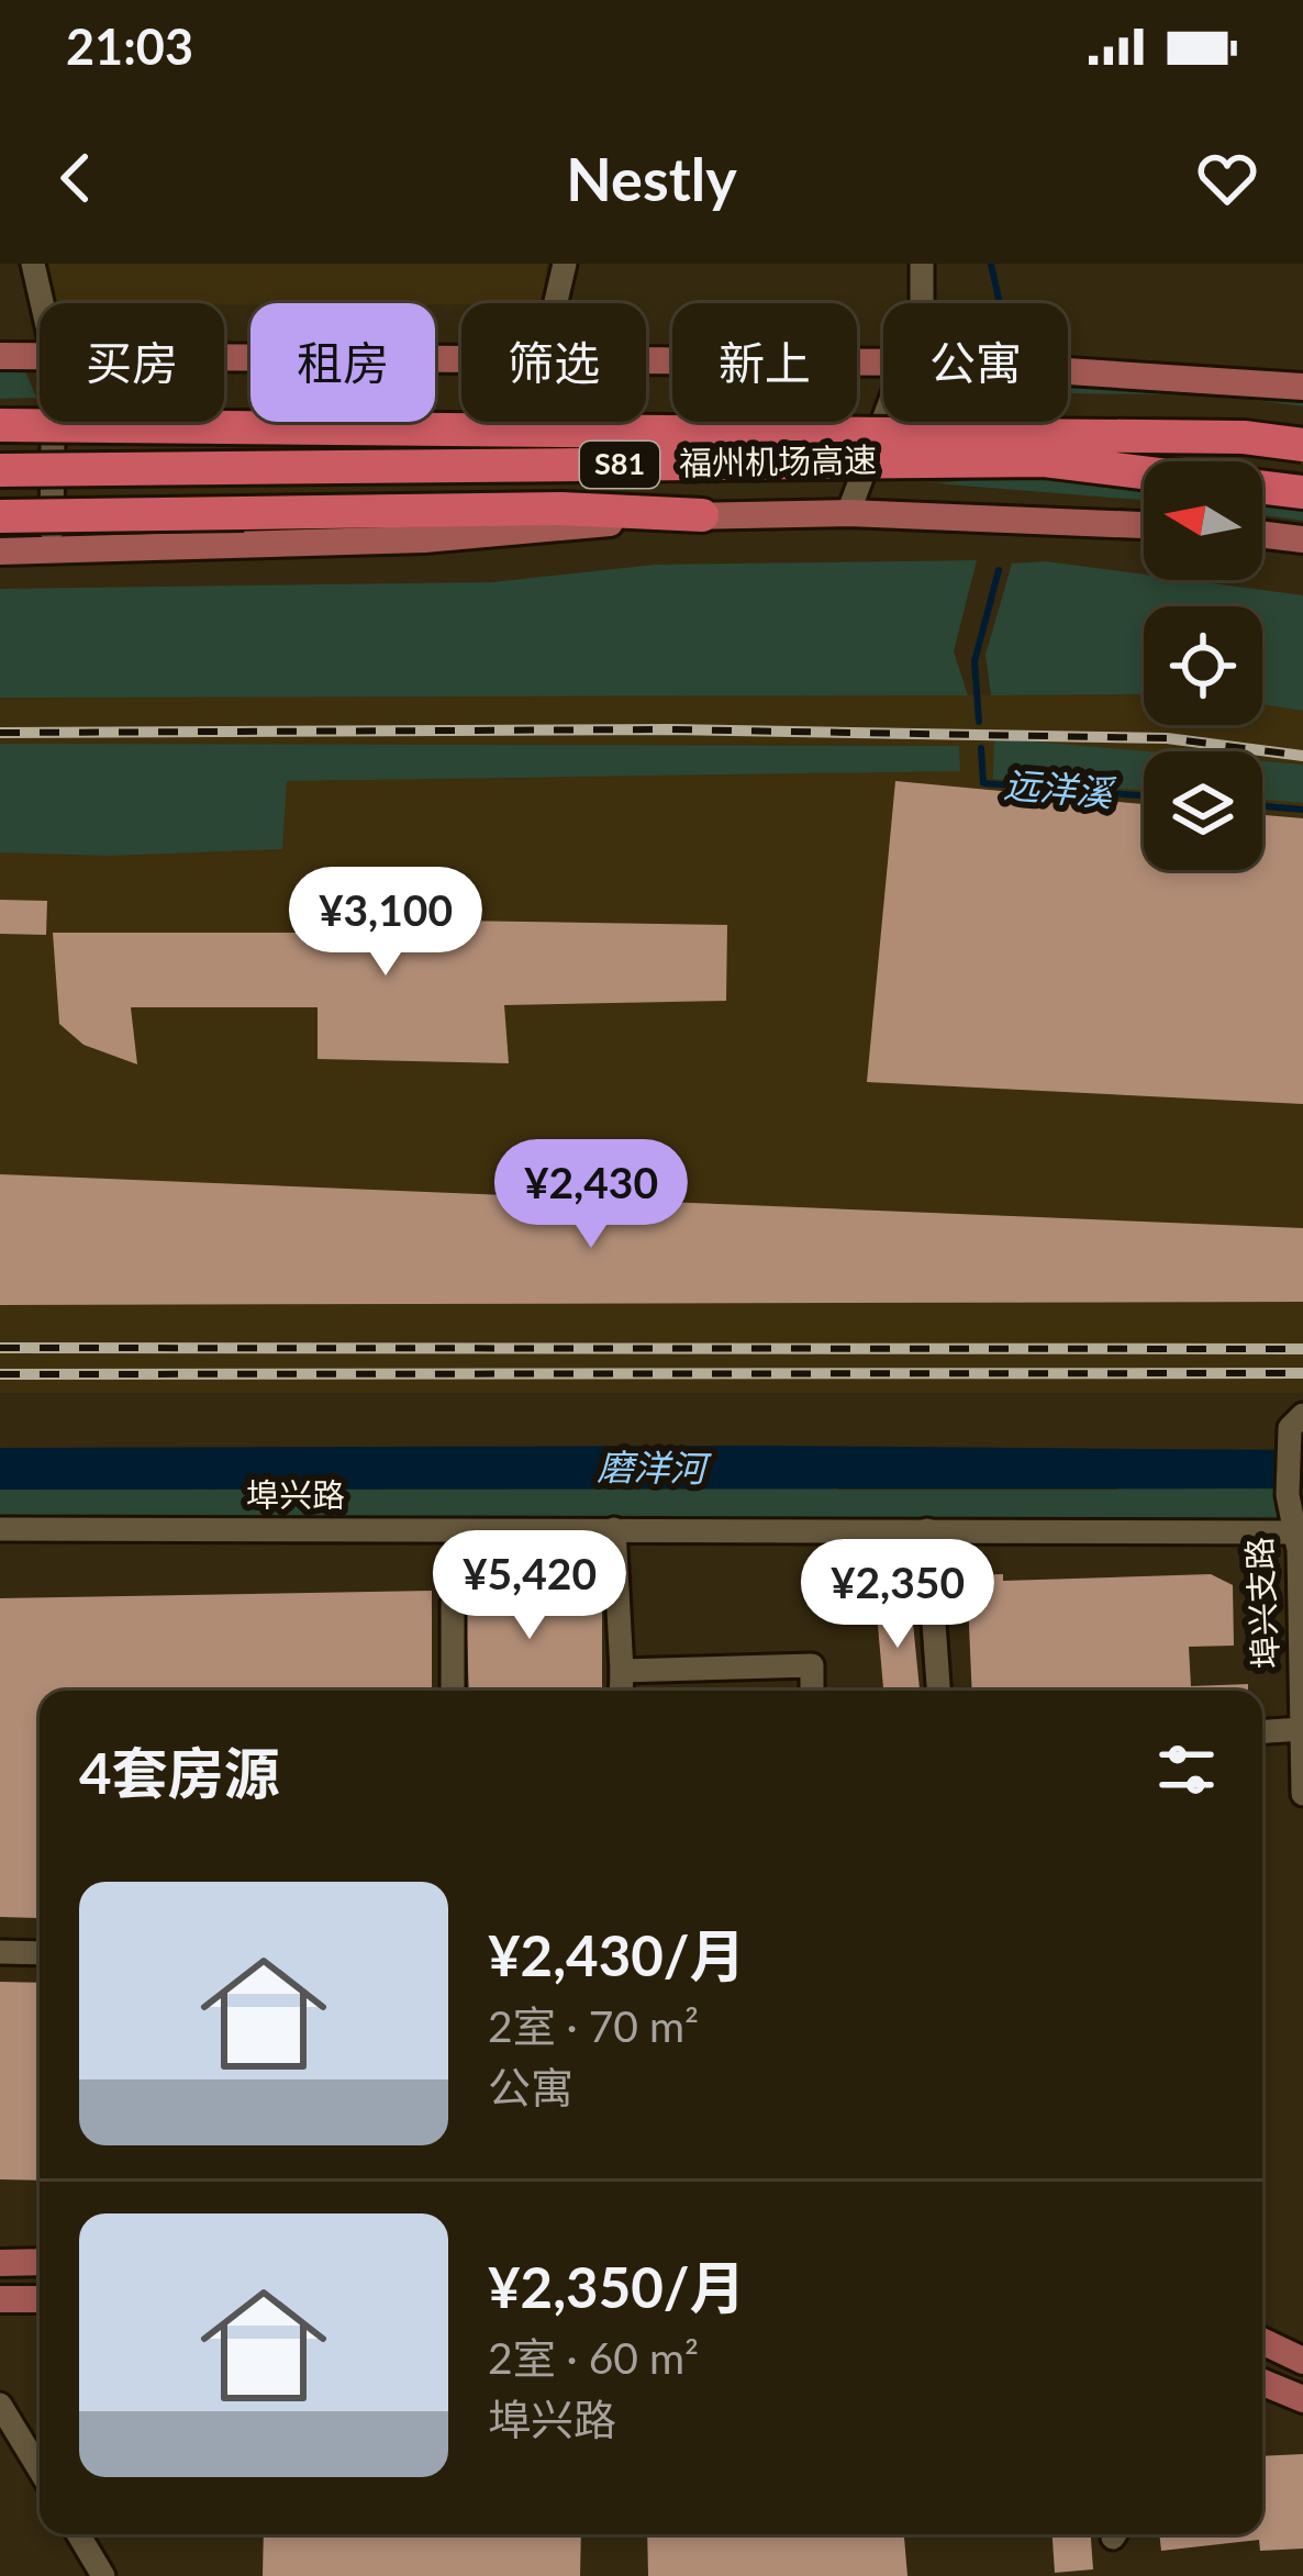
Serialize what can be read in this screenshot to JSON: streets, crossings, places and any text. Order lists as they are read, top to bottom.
{
  "streets": {
    "highway": ["福州机场高速", "S81"],
    "street": ["埠兴路", "埠兴支路"]
  },
  "crossings": [
    ["埠兴路", "埠兴支路"]
  ],
  "water": ["远洋溪", "磨洋河"],
  "north": "left",
  "page": {
    "status": "21:03",
    "header": "Nestly",
    "chip": [
      "买房",
      "租房",
      "筛选",
      "新上",
      "公寓"
    ],
    "price": [
      "¥3,100",
      "¥2,430",
      "¥5,420",
      "¥2,350"
    ],
    "heading": "4套房源",
    "list": [
      {
        "name": "¥2,430/月",
        "note": "2室 · 70 m² · 公寓"
      },
      {
        "name": "¥2,350/月",
        "note": "2室 · 60 m² · 埠兴路"
      }
    ]
  }
}
